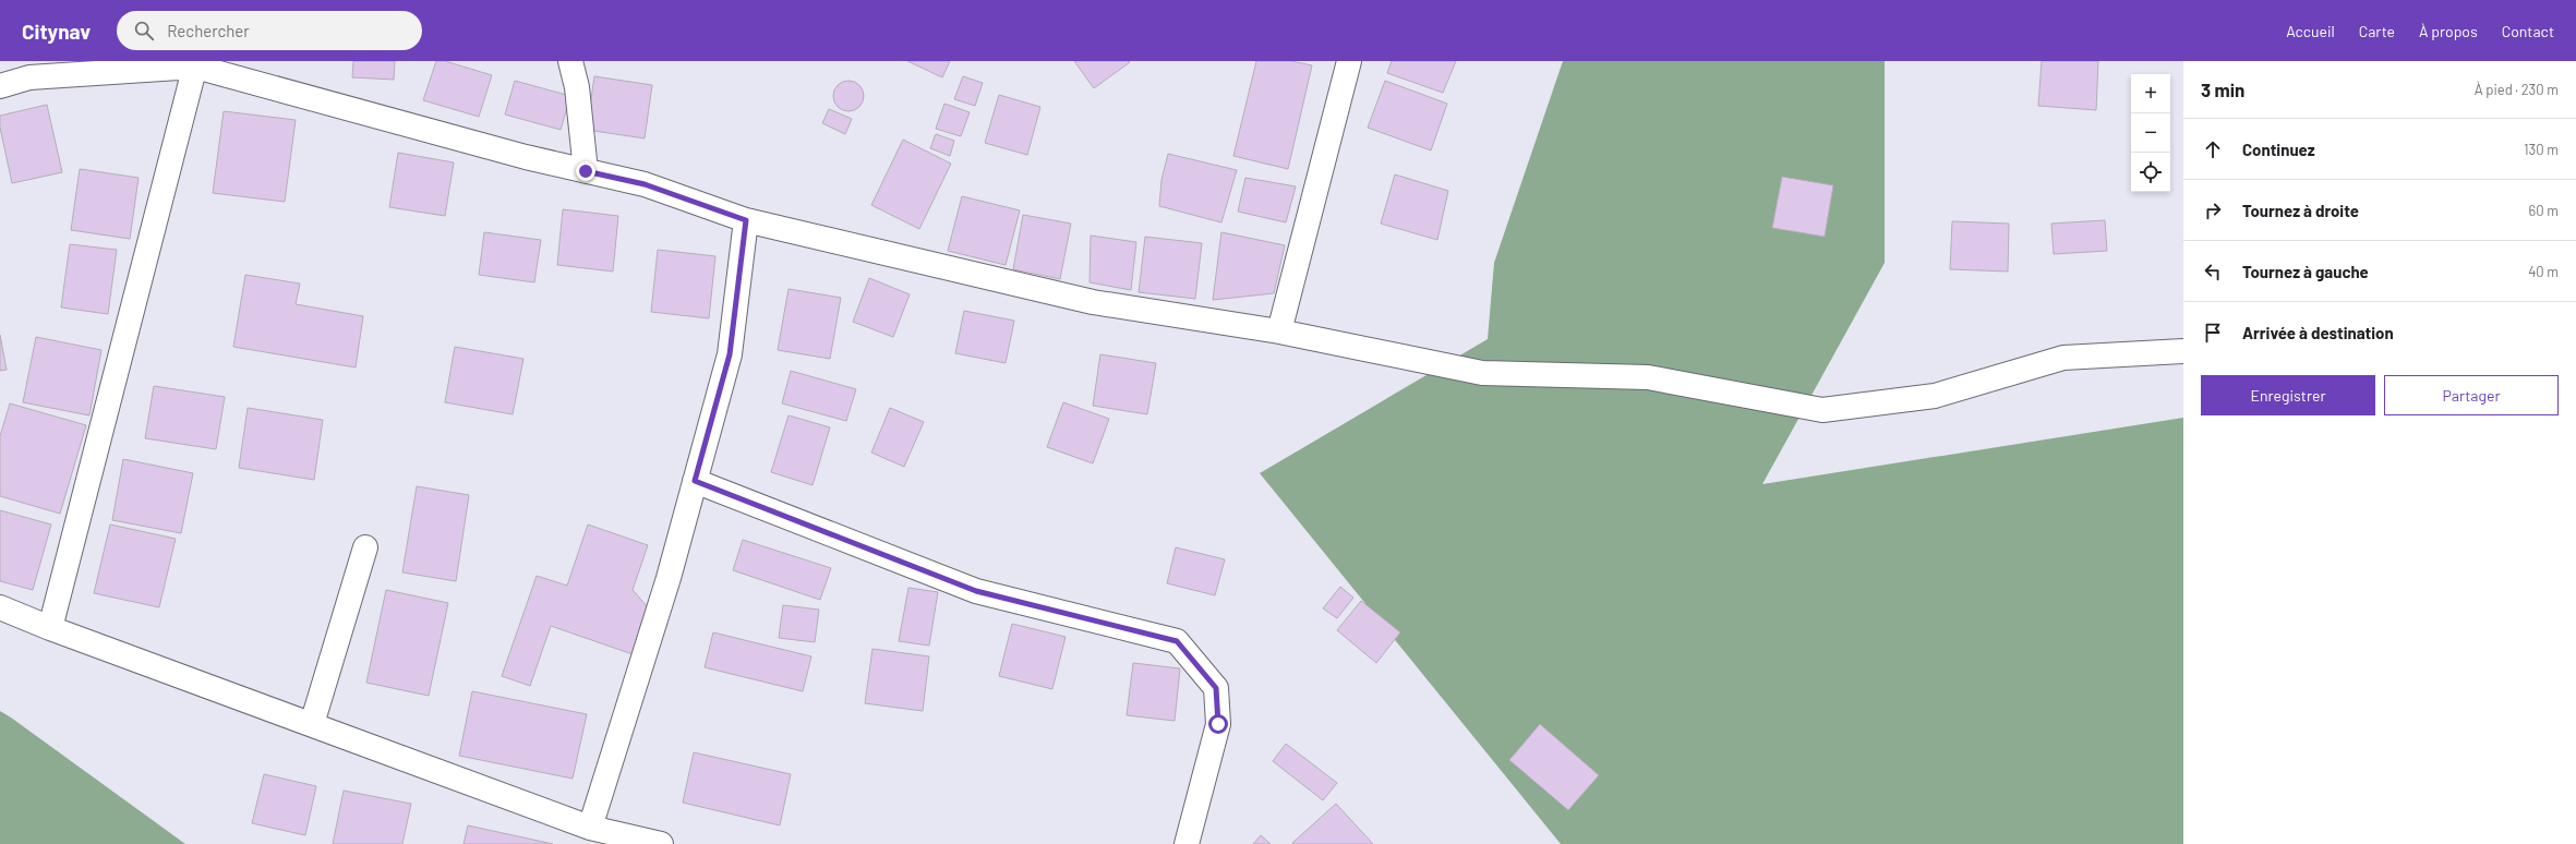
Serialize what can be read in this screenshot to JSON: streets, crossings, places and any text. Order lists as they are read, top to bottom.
{
  "page": {
    "header": "Citynav",
    "search": "Rechercher",
    "nav": [
      "Accueil",
      "Carte",
      "À propos",
      "Contact"
    ],
    "heading": ["3 min", "À pied · 230 m"],
    "map_buttons": ["+", "−"],
    "list": [
      ["Continuez", "130 m"],
      ["Tournez à droite", "60 m"],
      ["Tournez à gauche", "40 m"],
      "Arrivée à destination"
    ],
    "buttons": ["Enregistrer", "Partager"]
  }
}
